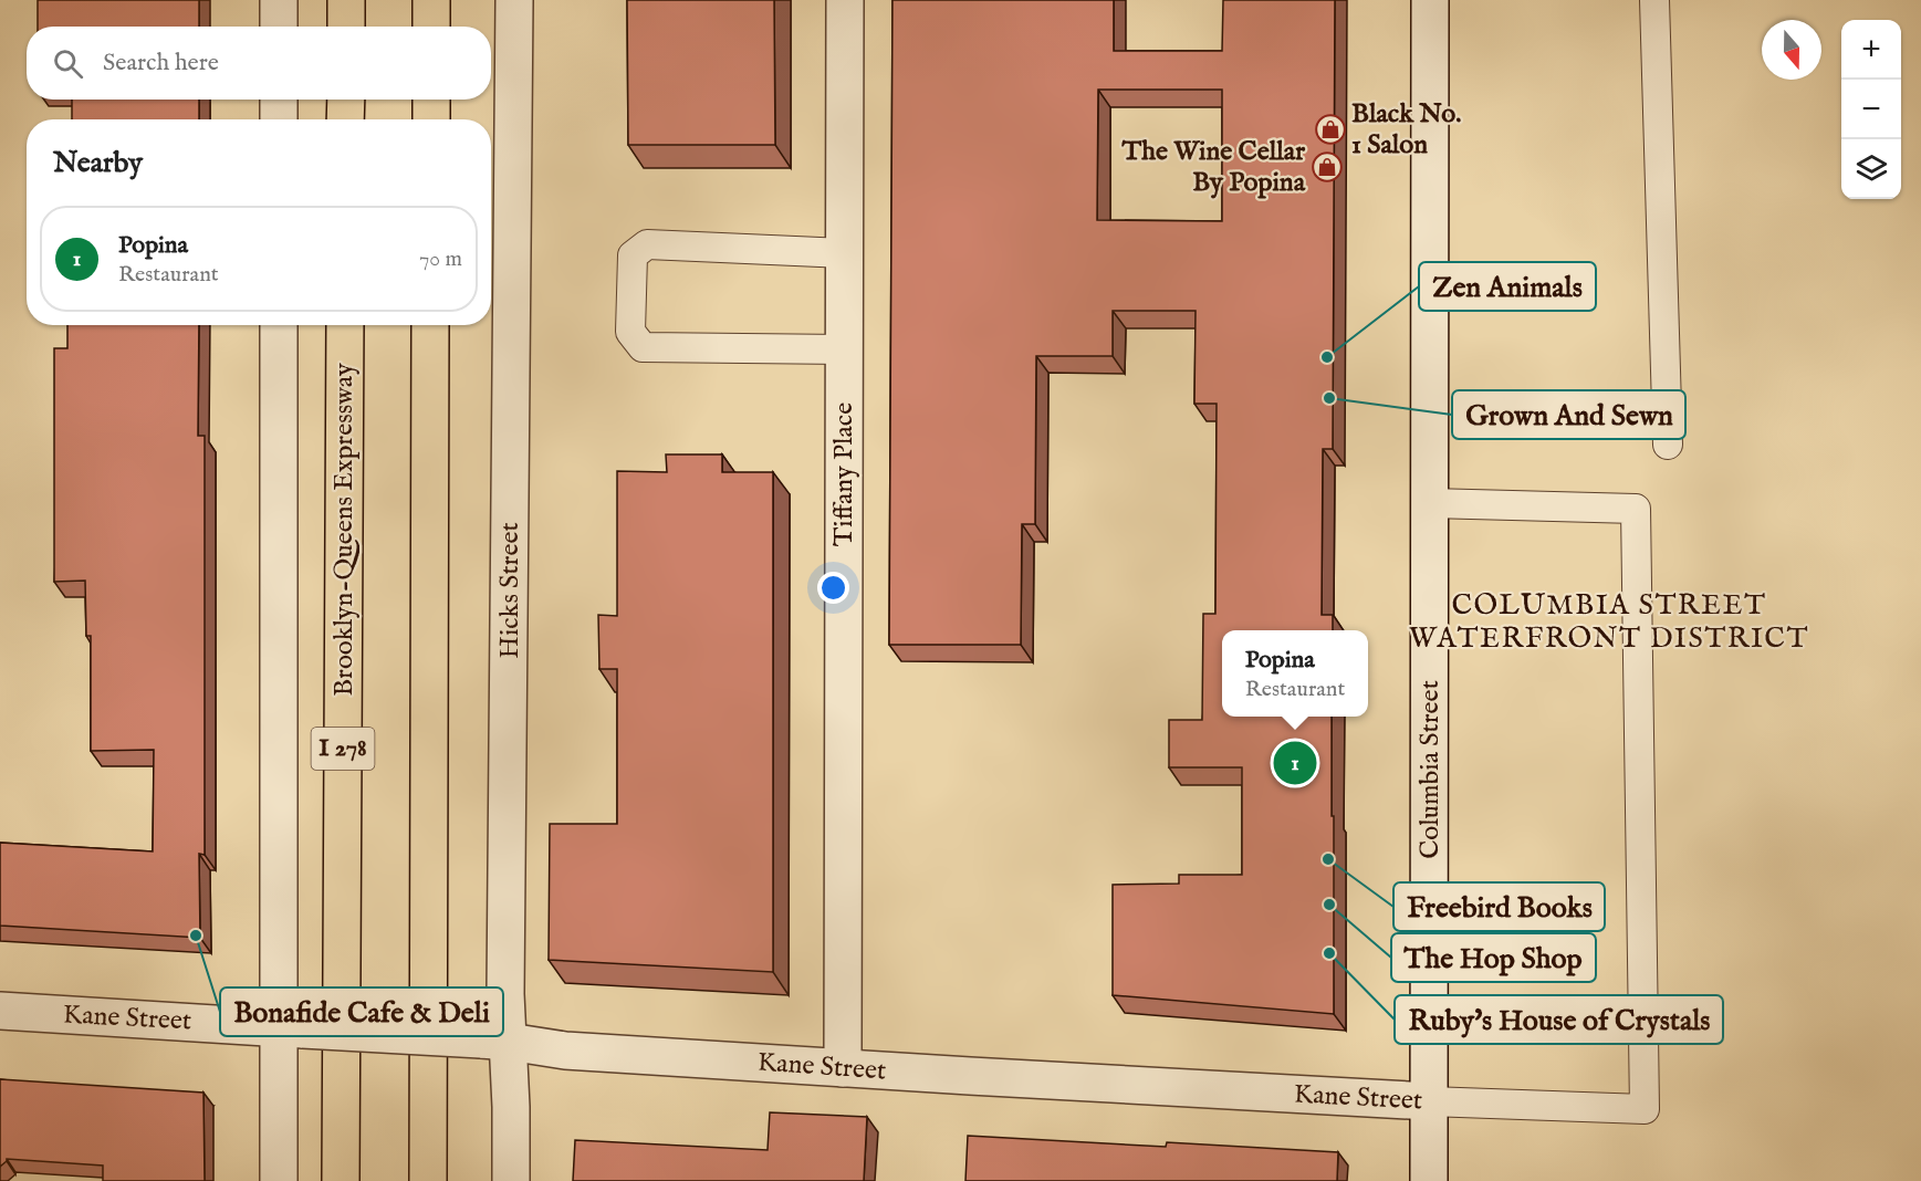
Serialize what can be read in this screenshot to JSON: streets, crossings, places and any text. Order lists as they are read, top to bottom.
{
  "streets": {
    "highway": ["Brooklyn-Queens Expressway", "I 278"],
    "street": [
      "Tiffany Place",
      "Hicks Street",
      "Columbia Street",
      "Kane Street"
    ]
  },
  "crossings": [
    ["Tiffany Place", "Kane Street"],
    ["Hicks Street", "Kane Street"],
    ["Columbia Street", "Kane Street"]
  ],
  "districts": ["COLUMBIA STREET WATERFRONT DISTRICT"],
  "places": {
    "shop": ["Black No. 1 Salon", "The Wine Cellar By Popina"],
    "other": [
      "Zen Animals",
      "Grown And Sewn",
      "Freebird Books",
      "The Hop Shop",
      "Bonafide Cafe & Deli",
      "Ruby's House of Crystals"
    ]
  },
  "north": "bottom",
  "page": {
    "map_buttons": ["+", "−"],
    "search": "Search here",
    "heading": "Nearby",
    "list": [
      {
        "mark": "1",
        "name": "Popina",
        "note": "Restaurant",
        "value": "70 m"
      }
    ],
    "popup": ["Popina", "Restaurant"],
    "pins": "1"
  }
}
